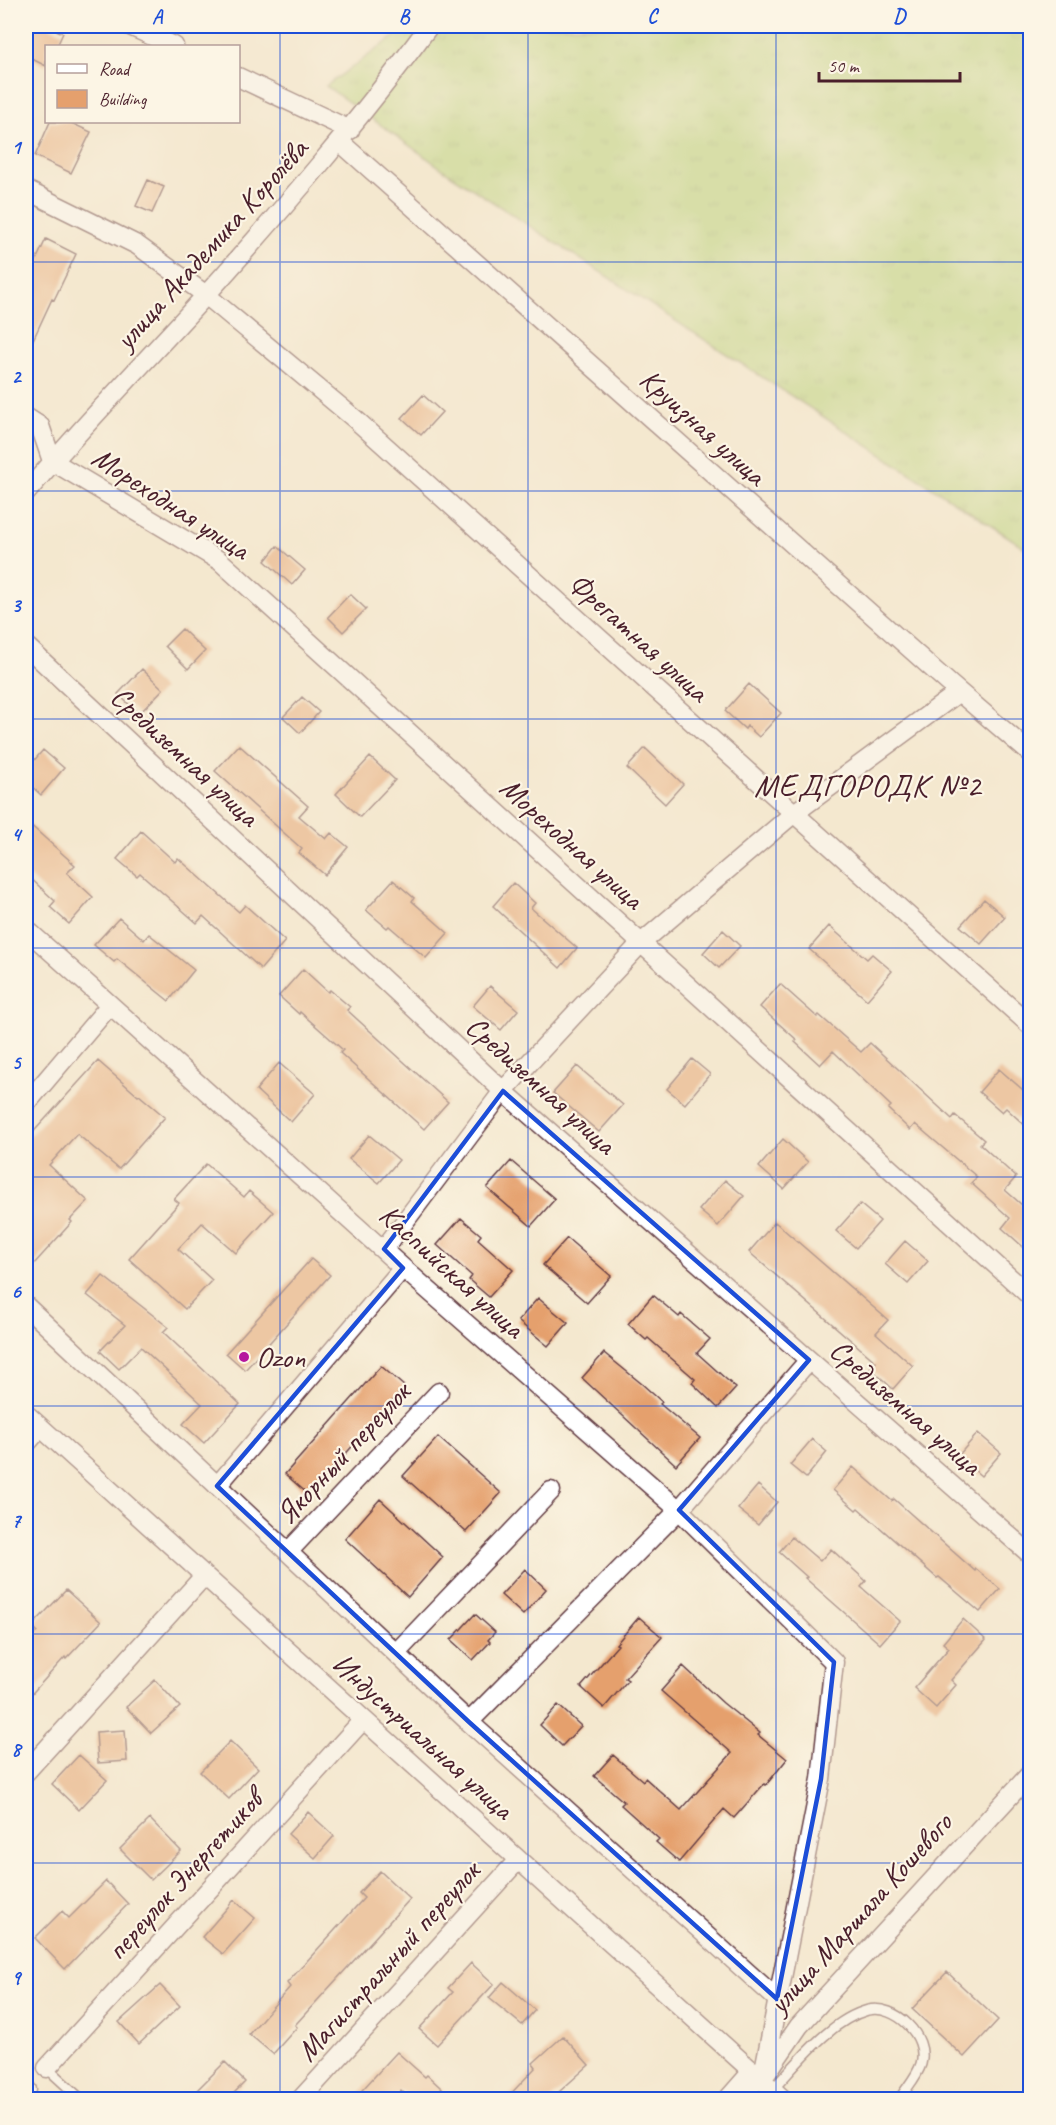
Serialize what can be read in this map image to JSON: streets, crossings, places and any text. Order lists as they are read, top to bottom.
{
  "streets": {
    "street": [
      "улица Академика Королёва",
      "Круизная улица",
      "Мореходная улица",
      "Фрегатная улица",
      "Средиземная улица",
      "Каспийская улица",
      "Якорный переулок",
      "Индустриальная улица",
      "переулок Энергетиков",
      "улица Маршала Кошевого",
      "Магистральный переулок"
    ]
  },
  "crossings": [
    ["улица Академика Королёва", "Круизная улица"],
    ["улица Академика Королёва", "Мореходная улица"],
    ["улица Академика Королёва", "Фрегатная улица"],
    ["Индустриальная улица", "переулок Энергетиков"],
    ["Индустриальная улица", "улица Маршала Кошевого"],
    ["Индустриальная улица", "Магистральный переулок"]
  ],
  "districts": ["МЕДГОРОДК №2"],
  "places": ["Ozon"],
  "legend": ["Road", "Building"],
  "scale_bar": "50 m",
  "grid": {
    "columns": [
      "A",
      "B",
      "C",
      "D"
    ],
    "rows": [
      "1",
      "2",
      "3",
      "4",
      "5",
      "6",
      "7",
      "8",
      "9"
    ]
  }
}
